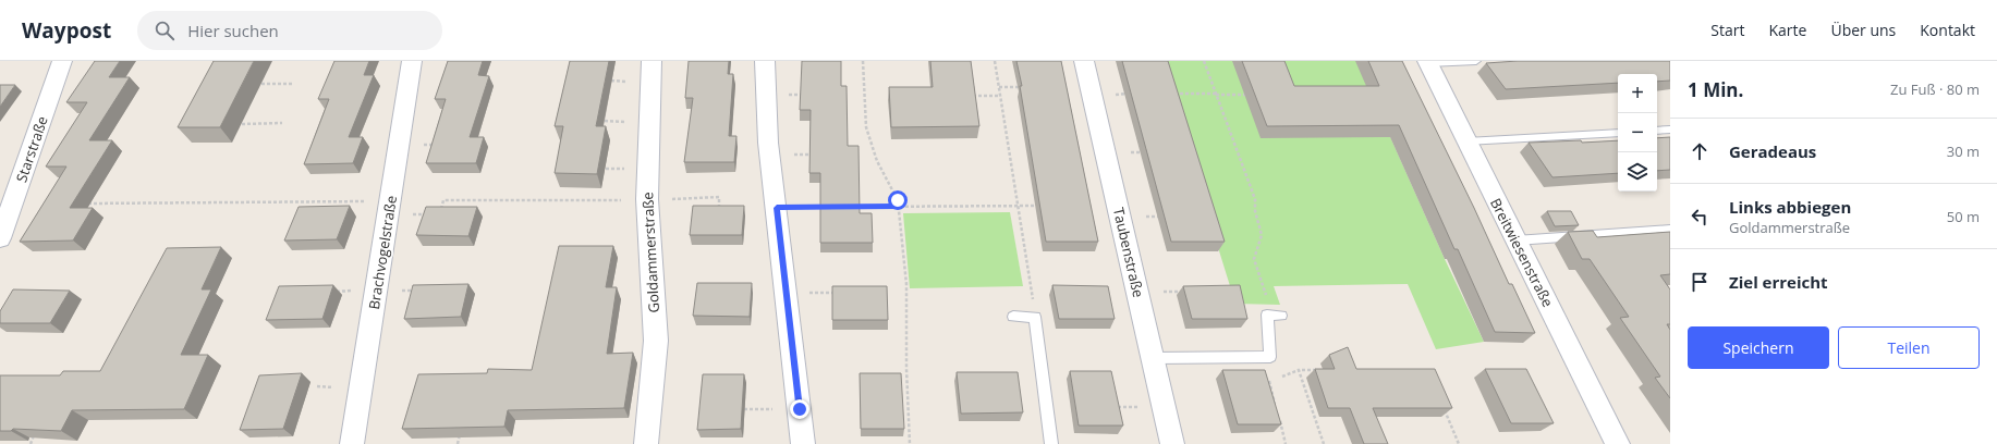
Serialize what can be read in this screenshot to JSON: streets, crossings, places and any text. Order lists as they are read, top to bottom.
{
  "streets": {
    "street": [
      "Starstraße",
      "Brachvogelstraße",
      "Goldammerstraße",
      "Taubenstraße",
      "Breitwiesenstraße"
    ]
  },
  "page": {
    "header": "Waypost",
    "search": "Hier suchen",
    "nav": [
      "Start",
      "Karte",
      "Über uns",
      "Kontakt"
    ],
    "heading": ["1 Min.", "Zu Fuß · 80 m"],
    "map_buttons": ["+", "−"],
    "list": [
      ["Geradeaus", "30 m"],
      ["Links abbiegen", "Goldammerstraße", "50 m"],
      "Ziel erreicht"
    ],
    "buttons": ["Speichern", "Teilen"]
  }
}
